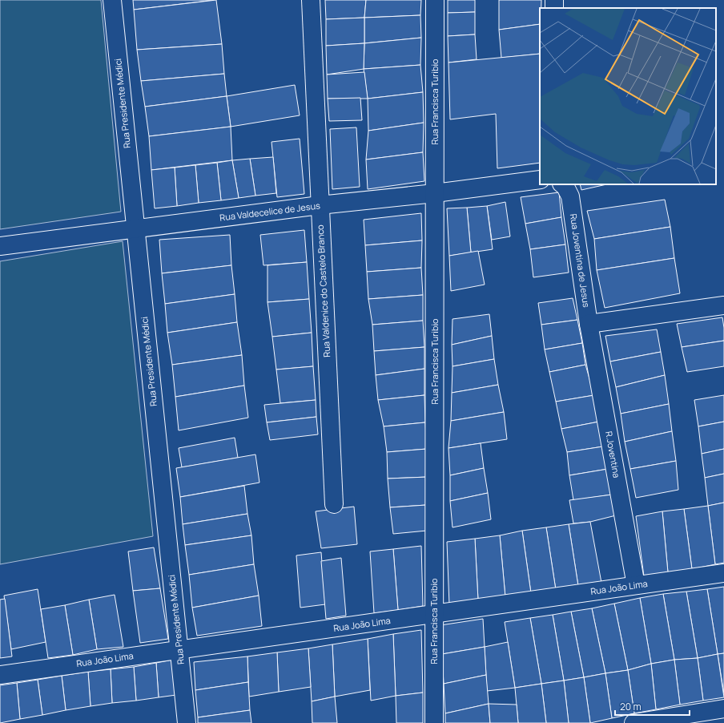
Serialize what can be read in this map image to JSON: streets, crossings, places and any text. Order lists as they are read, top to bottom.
{
  "streets": {
    "street": [
      "Rua Francisca Turibio",
      "Rua Presidente Médici",
      "Rua Valdecelice de Jesus",
      "Rua Joventina de Jesus",
      "Rua Valdenice do Castelo Branco",
      "R.Joventina",
      "Rua João Lima"
    ]
  },
  "crossings": [
    ["Rua Francisca Turibio", "Rua Valdecelice de Jesus"],
    ["Rua Francisca Turibio", "Rua João Lima"],
    ["Rua Presidente Médici", "Rua Valdecelice de Jesus"],
    ["Rua Presidente Médici", "Rua João Lima"],
    ["Rua Valdecelice de Jesus", "Rua Valdenice do Castelo Branco"],
    ["Rua Joventina de Jesus", "R.Joventina"],
    ["R.Joventina", "Rua João Lima"]
  ],
  "scale_bar": "20 m"
}
